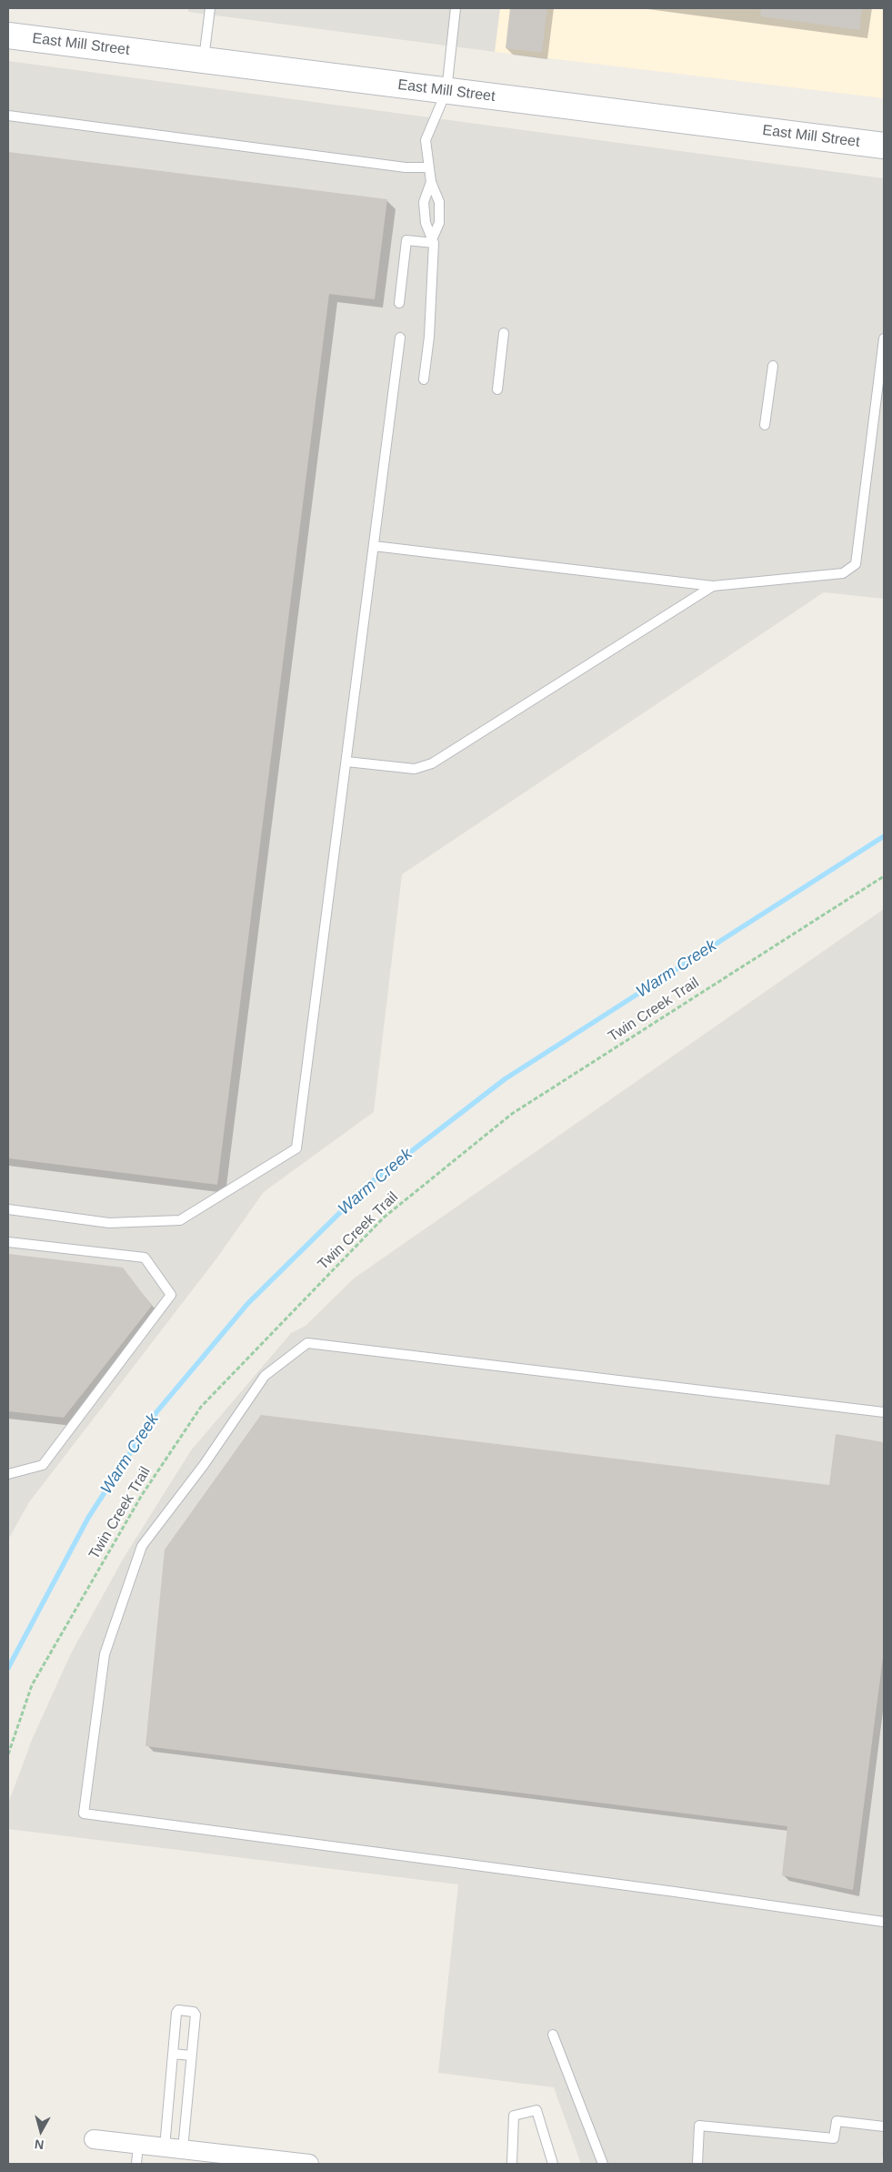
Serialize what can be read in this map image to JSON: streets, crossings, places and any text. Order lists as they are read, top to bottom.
{
  "streets": {
    "main road": ["East Mill Street"],
    "path": ["Twin Creek Trail"]
  },
  "water": ["Warm Creek"],
  "north": "bottom"
}
